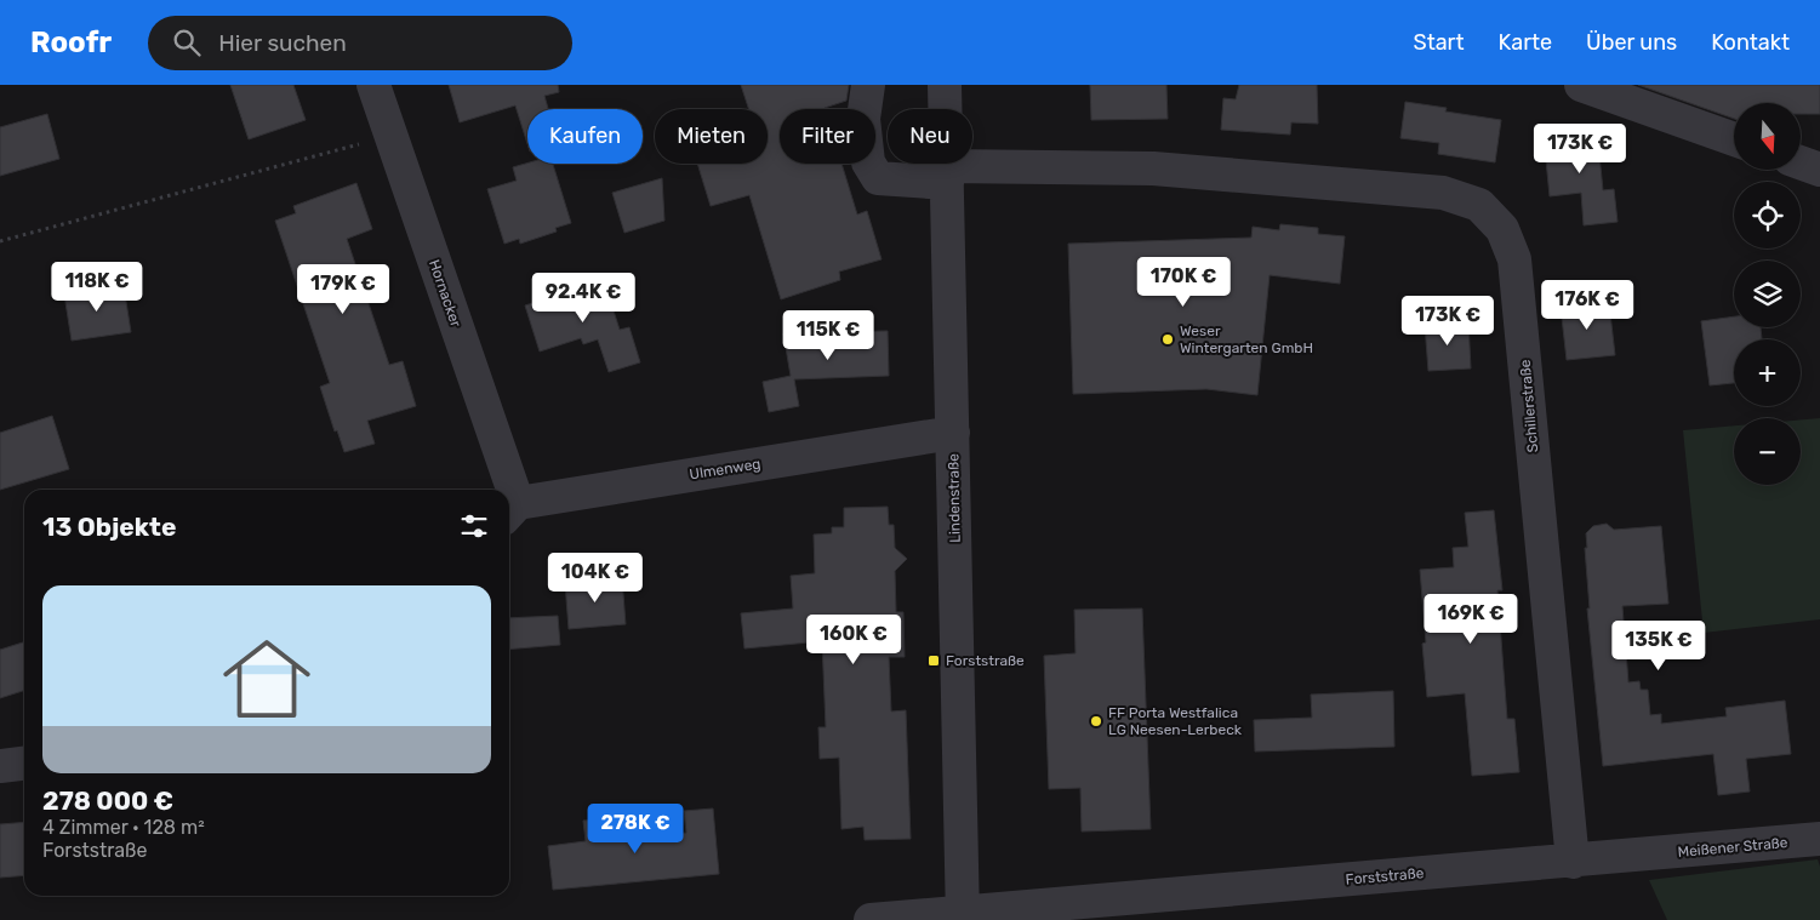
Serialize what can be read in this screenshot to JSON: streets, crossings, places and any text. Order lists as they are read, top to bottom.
{
  "streets": {
    "street": [
      "Hornacker",
      "Schillerstraße",
      "Ulmenweg",
      "Lindenstraße",
      "Meißener Straße",
      "Forststraße"
    ]
  },
  "crossings": [
    ["Schillerstraße", "Lindenstraße"],
    ["Schillerstraße", "Forststraße"],
    ["Ulmenweg", "Lindenstraße"],
    ["Lindenstraße", "Forststraße"],
    ["Meißener Straße", "Forststraße"]
  ],
  "places": {
    "other": ["Weser Wintergarten GmbH", "FF Porta Westfalica LG Neesen-Lerbeck"],
    "transit": ["Forststraße"]
  },
  "north": "bottom",
  "page": {
    "header": "Roofr",
    "search": "Hier suchen",
    "nav": [
      "Start",
      "Karte",
      "Über uns",
      "Kontakt"
    ],
    "map_buttons": ["+", "−"],
    "chip": [
      "Kaufen",
      "Mieten",
      "Filter",
      "Neu"
    ],
    "price": [
      "173K €",
      "170K €",
      "118K €",
      "179K €",
      "92.4K €",
      "176K €",
      "173K €",
      "115K €",
      "104K €",
      "169K €",
      "160K €",
      "135K €",
      "278K €"
    ],
    "heading": "13 Objekte",
    "list": [
      {
        "name": "278 000 €",
        "note": "4 Zimmer · 128 m² · Forststraße"
      }
    ]
  }
}
